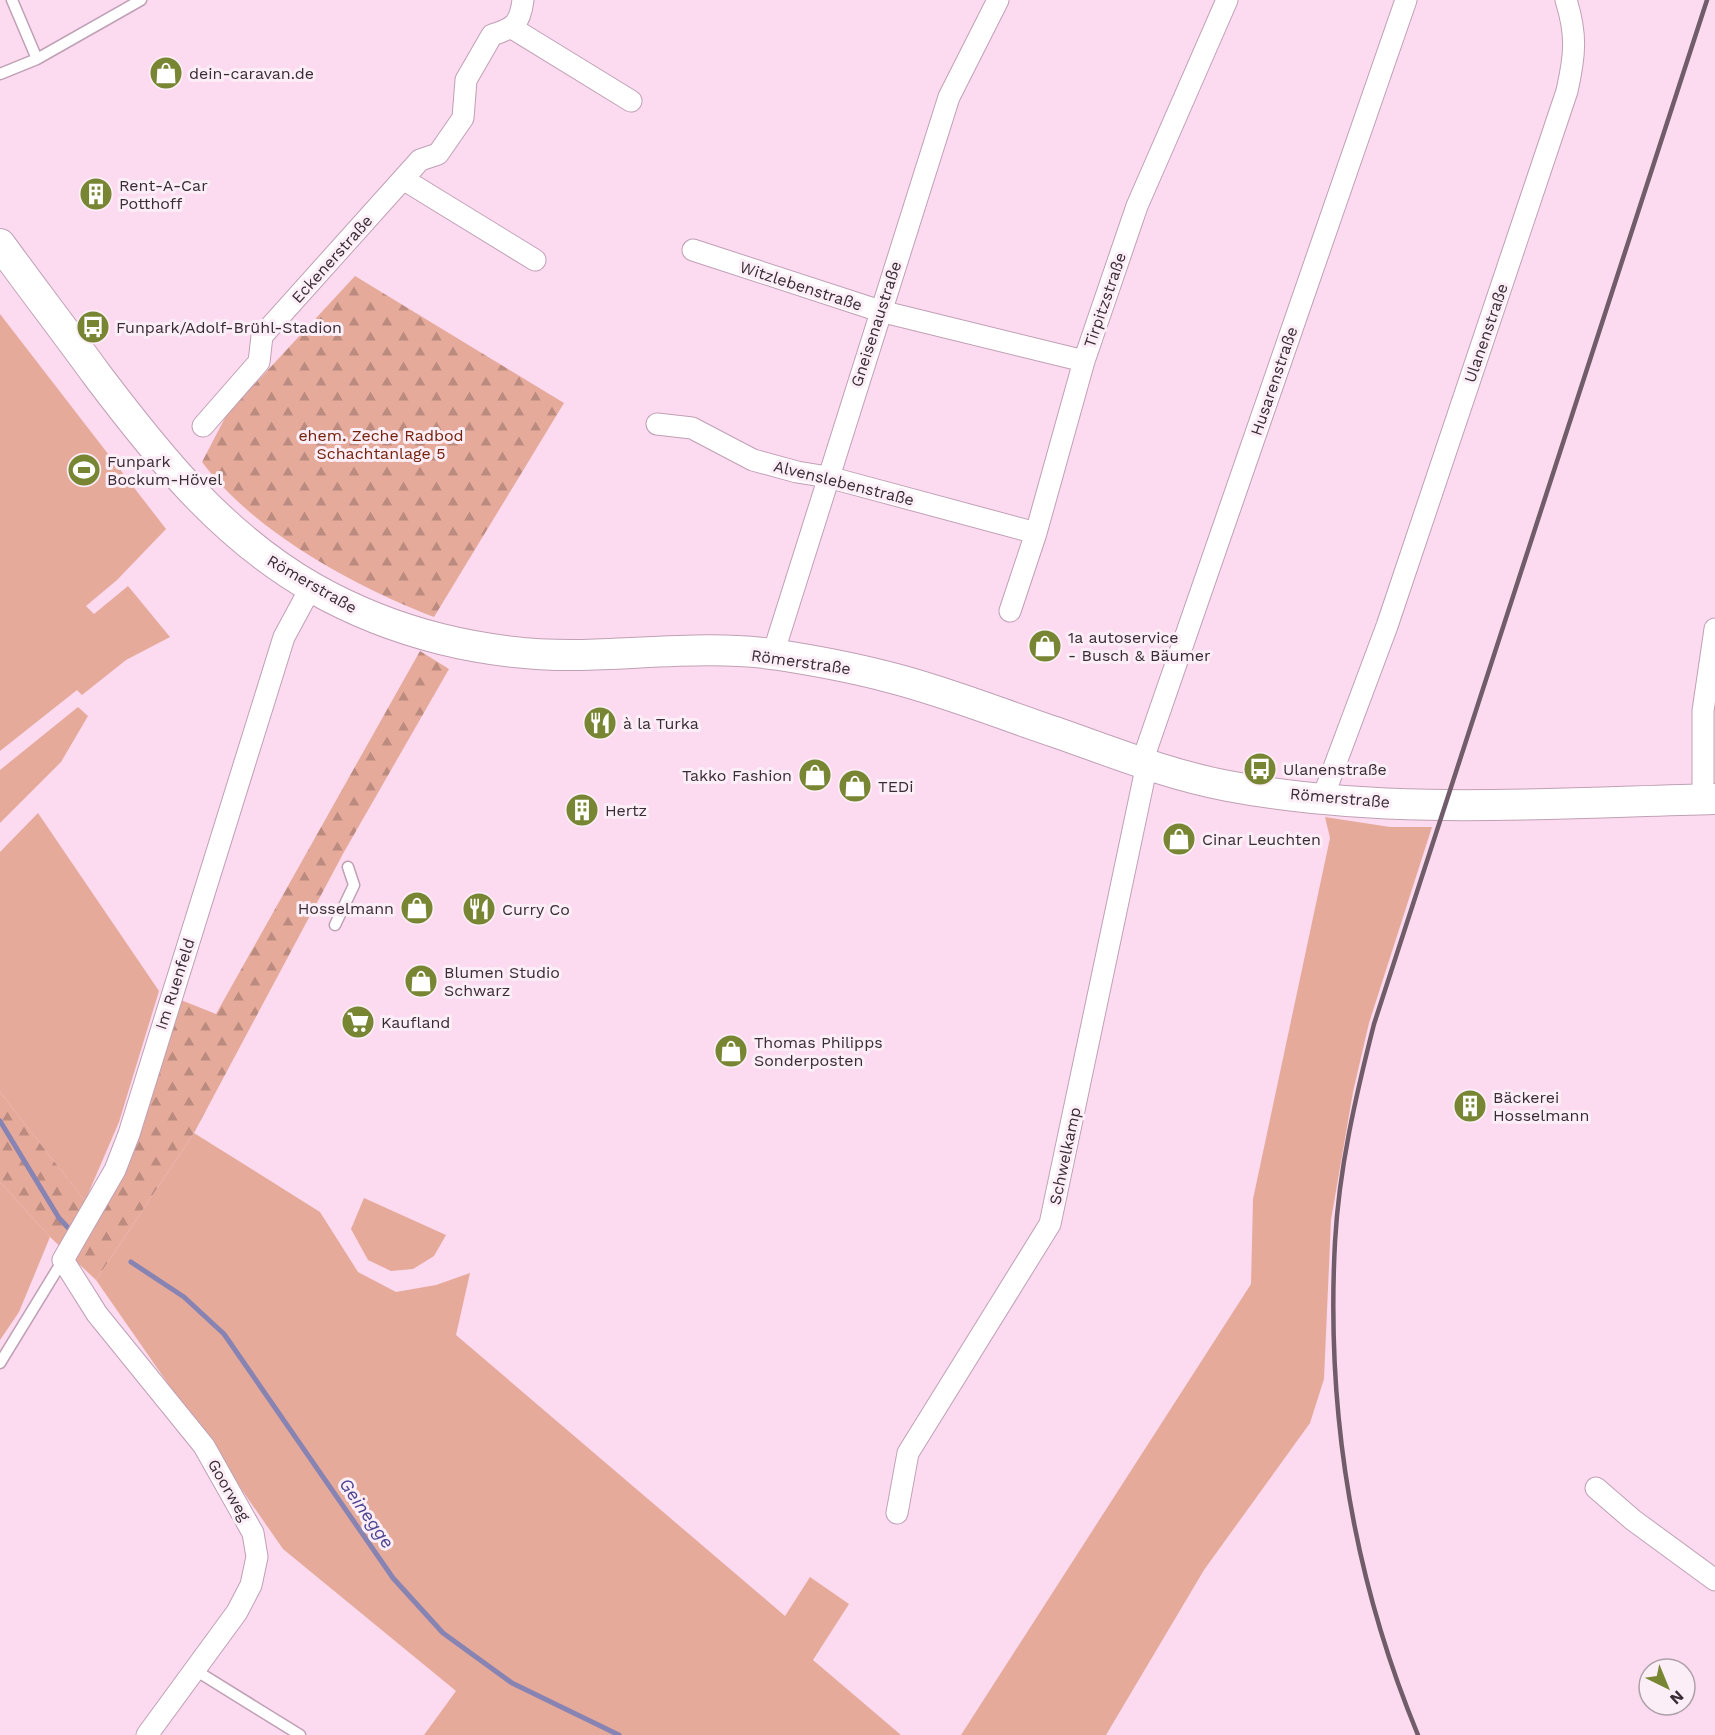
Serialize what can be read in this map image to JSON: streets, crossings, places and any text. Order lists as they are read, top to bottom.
{
  "streets": {
    "main road": ["Römerstraße"],
    "street": [
      "Eckenerstraße",
      "Witzlebenstraße",
      "Tirpitzstraße",
      "Gneisenaustraße",
      "Ulanenstraße",
      "Husarenstraße",
      "Alvenslebenstraße",
      "Im Ruenfeld",
      "Schwelkamp",
      "Goorweg"
    ]
  },
  "crossings": [
    ["Witzlebenstraße", "Tirpitzstraße"],
    ["Witzlebenstraße", "Gneisenaustraße"],
    ["Tirpitzstraße", "Alvenslebenstraße"],
    ["Gneisenaustraße", "Alvenslebenstraße"],
    ["Gneisenaustraße", "Römerstraße"],
    ["Ulanenstraße", "Römerstraße"],
    ["Husarenstraße", "Römerstraße"],
    ["Husarenstraße", "Schwelkamp"],
    ["Römerstraße", "Im Ruenfeld"],
    ["Römerstraße", "Schwelkamp"],
    ["Im Ruenfeld", "Goorweg"]
  ],
  "water": ["Geinegge"],
  "parks": ["ehem. Zeche Radbod Schachtanlage 5"],
  "places": {
    "shop": [
      "dein-caravan.de",
      "1a autoservice - Busch & Bäumer",
      "Takko Fashion",
      "TEDi",
      "Cinar Leuchten",
      "Hosselmann",
      "Blumen Studio Schwarz",
      "Thomas Philipps Sonderposten"
    ],
    "building": ["Rent-A-Car Potthoff", "Hertz", "Bäckerei Hosselmann"],
    "bus stop": ["Funpark/Adolf-Brühl-Stadion", "Ulanenstraße"],
    "sports": ["Funpark Bockum-Hövel"],
    "restaurant": ["à la Turka", "Curry Co"],
    "supermarket": ["Kaufland"]
  },
  "north": "bottom right"
}
